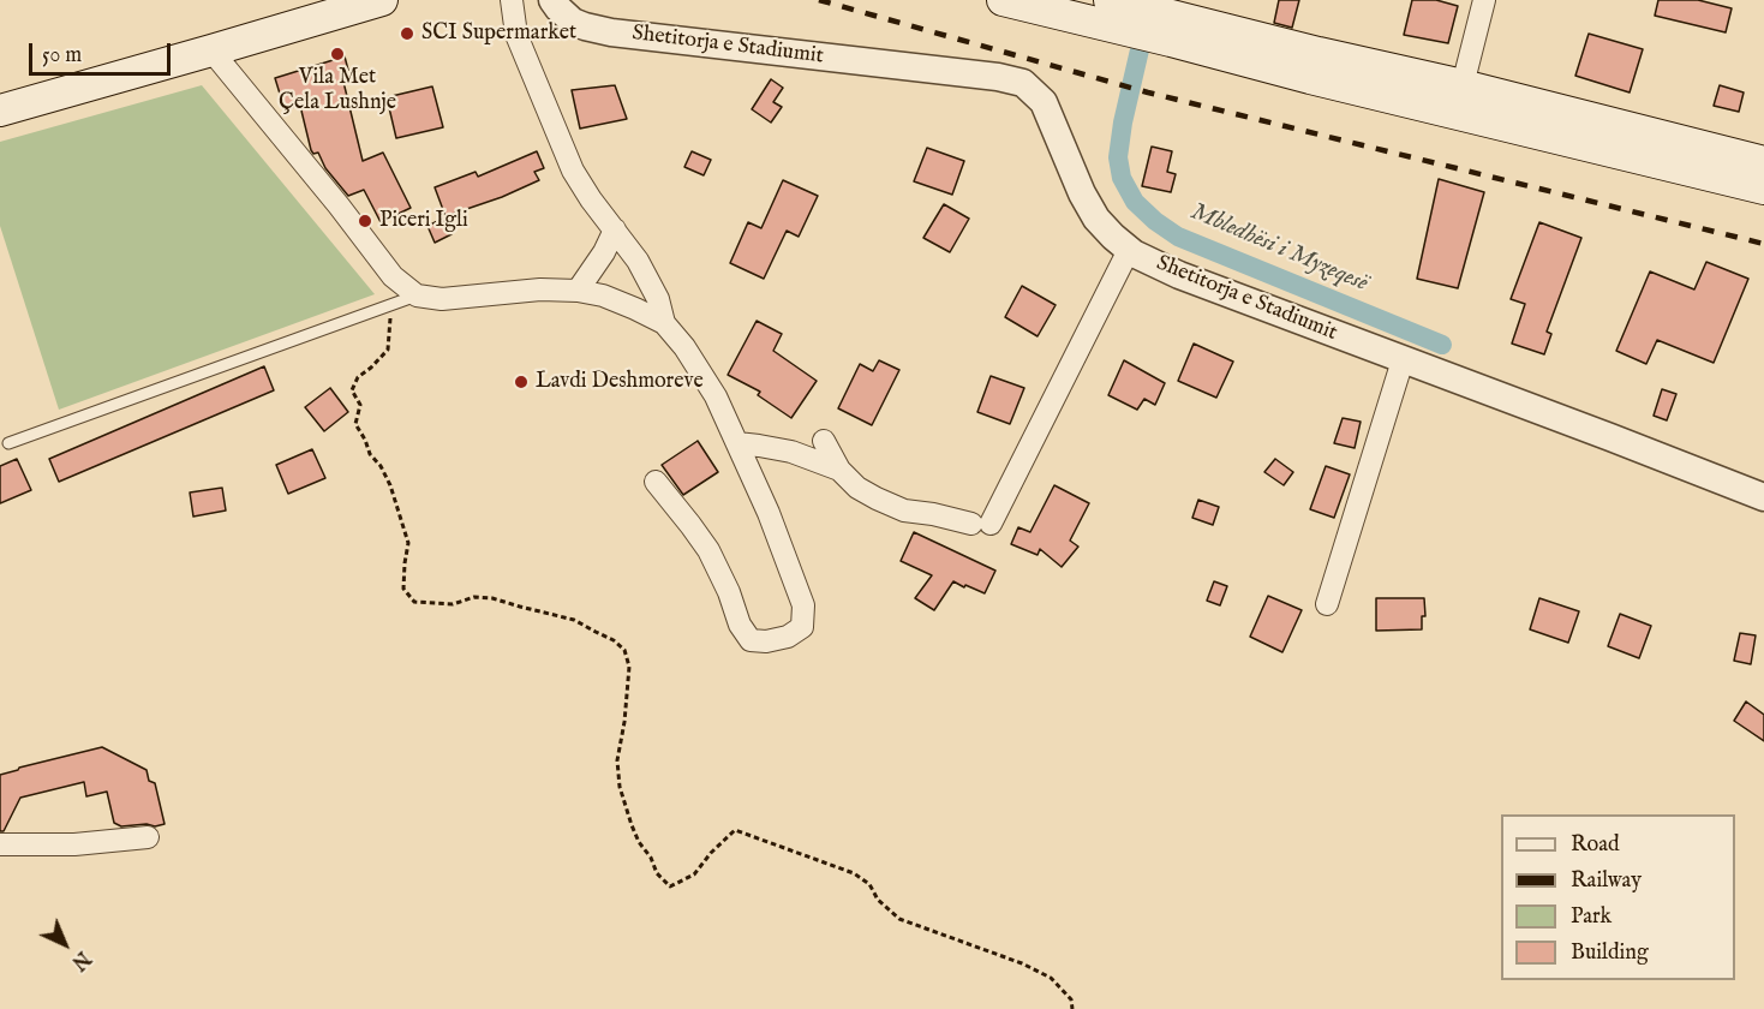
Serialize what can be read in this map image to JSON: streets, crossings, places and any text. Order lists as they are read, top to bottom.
{
  "streets": {
    "street": ["Shetitorja e Stadiumit"]
  },
  "water": ["Mbledhësi i Myzeqesë"],
  "places": [
    "SCI Supermarket",
    "Vila Met Çela Lushnje",
    "Piceri Igli",
    "Lavdi Deshmoreve"
  ],
  "legend": [
    "Road",
    "Railway",
    "Park",
    "Building"
  ],
  "scale_bar": "50 m",
  "north": "bottom right"
}
